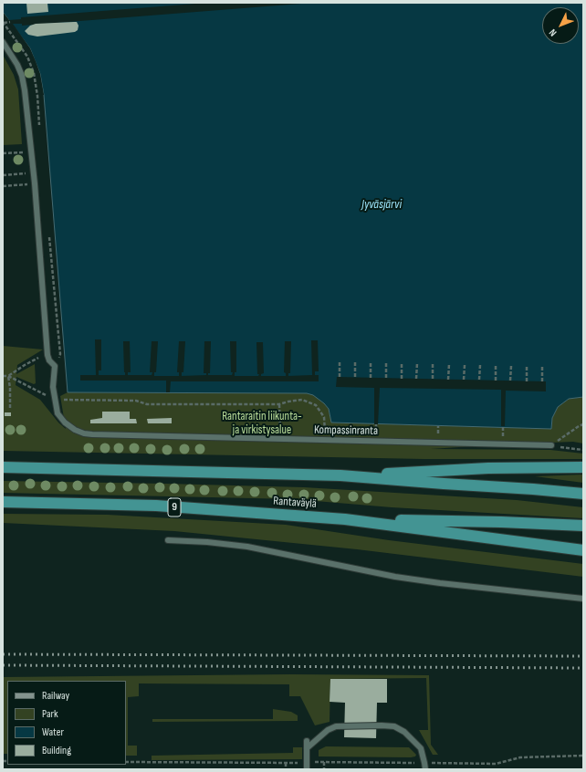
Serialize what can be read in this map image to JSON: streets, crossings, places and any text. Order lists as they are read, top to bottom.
{
  "streets": {
    "highway": ["Rantaväylä", "9"],
    "lane": ["Kompassinranta"]
  },
  "water": ["Jyväsjärvi"],
  "parks": ["Rantaraitin liikunta- ja virkistysalue"],
  "legend": [
    "Railway",
    "Park",
    "Water",
    "Building"
  ],
  "north": "bottom left"
}
